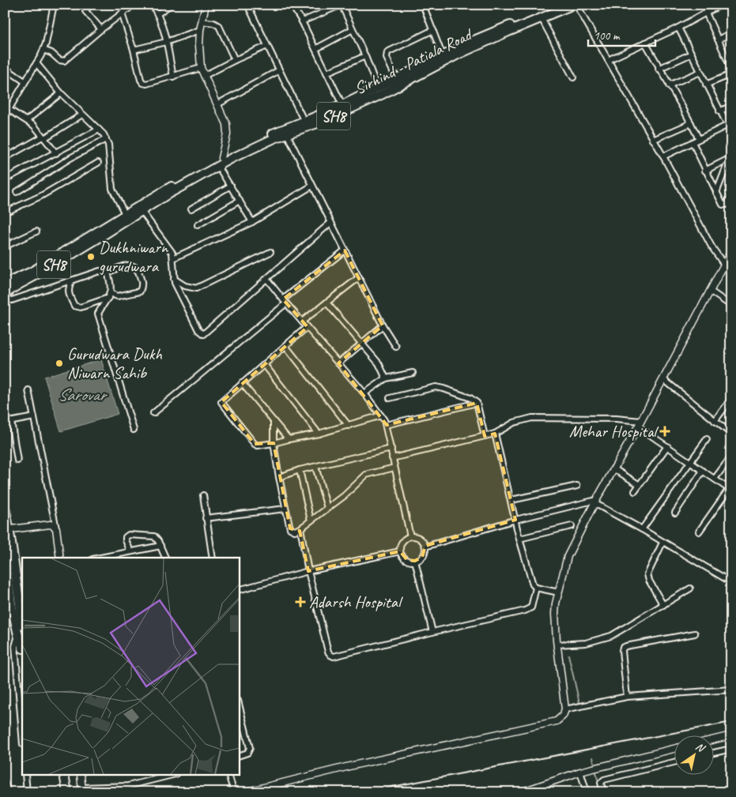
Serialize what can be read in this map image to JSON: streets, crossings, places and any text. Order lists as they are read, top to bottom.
{
  "streets": {
    "main road": ["Sirhind - Patiala Road", "SH8"]
  },
  "water": ["Sarovar"],
  "places": {
    "other": ["Dukhniwarn gurudwara", "Gurudwara Dukh Niwarn Sahib"],
    "health": ["Mehar Hospital", "Adarsh Hospital"]
  },
  "scale_bar": "100 m",
  "north": "top right"
}
